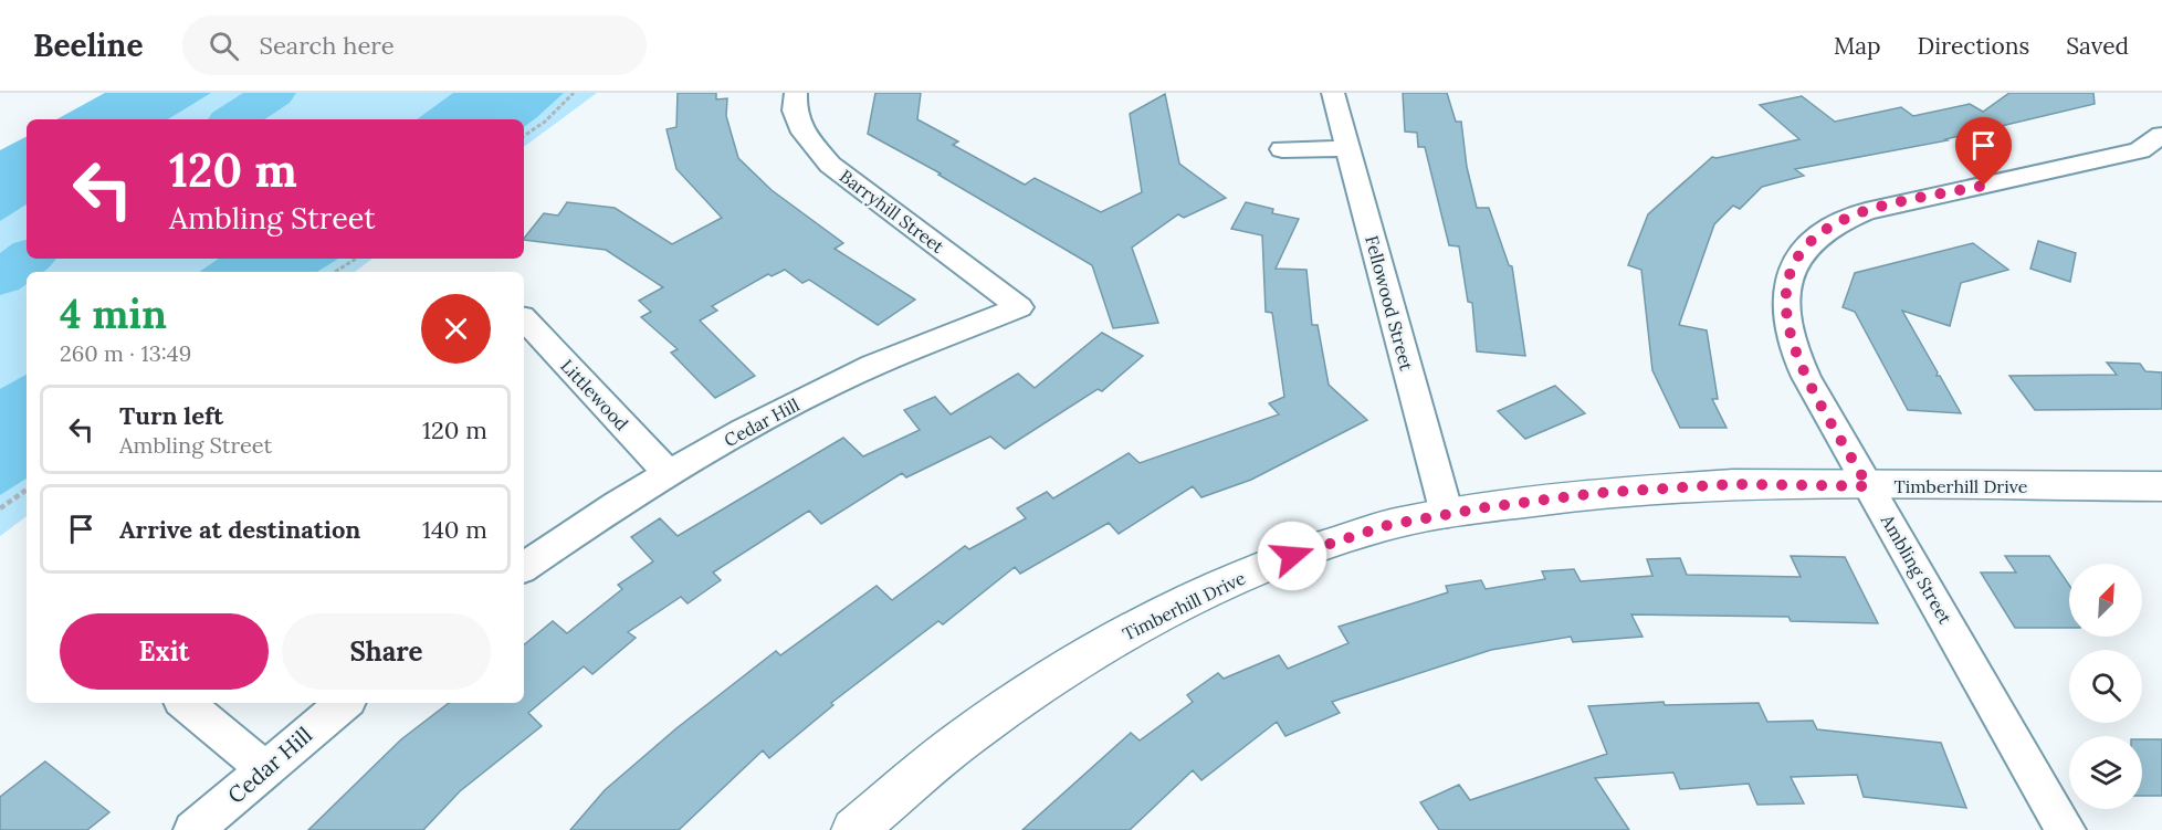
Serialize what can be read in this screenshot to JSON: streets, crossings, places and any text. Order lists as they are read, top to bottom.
{
  "streets": {
    "street": [
      "Barryhill Street",
      "Fellowood Street",
      "Littlewood",
      "Cedar Hill",
      "Timberhill Drive",
      "Ambling Street"
    ]
  },
  "crossings": [
    ["Barryhill Street", "Cedar Hill"],
    ["Fellowood Street", "Timberhill Drive"],
    ["Littlewood", "Cedar Hill"],
    ["Timberhill Drive", "Ambling Street"]
  ],
  "north": "top right",
  "page": {
    "header": "Beeline",
    "search": "Search here",
    "nav": ["Map", "Directions", "Saved"],
    "turn": ["120 m", "Ambling Street"],
    "heading": ["4 min", "260 m · 13:49"],
    "list": [
      {
        "name": "Turn left",
        "note": "Ambling Street",
        "value": "120 m"
      },
      {
        "name": "Arrive at destination",
        "value": "140 m"
      }
    ],
    "buttons": ["Exit", "Share"]
  }
}
